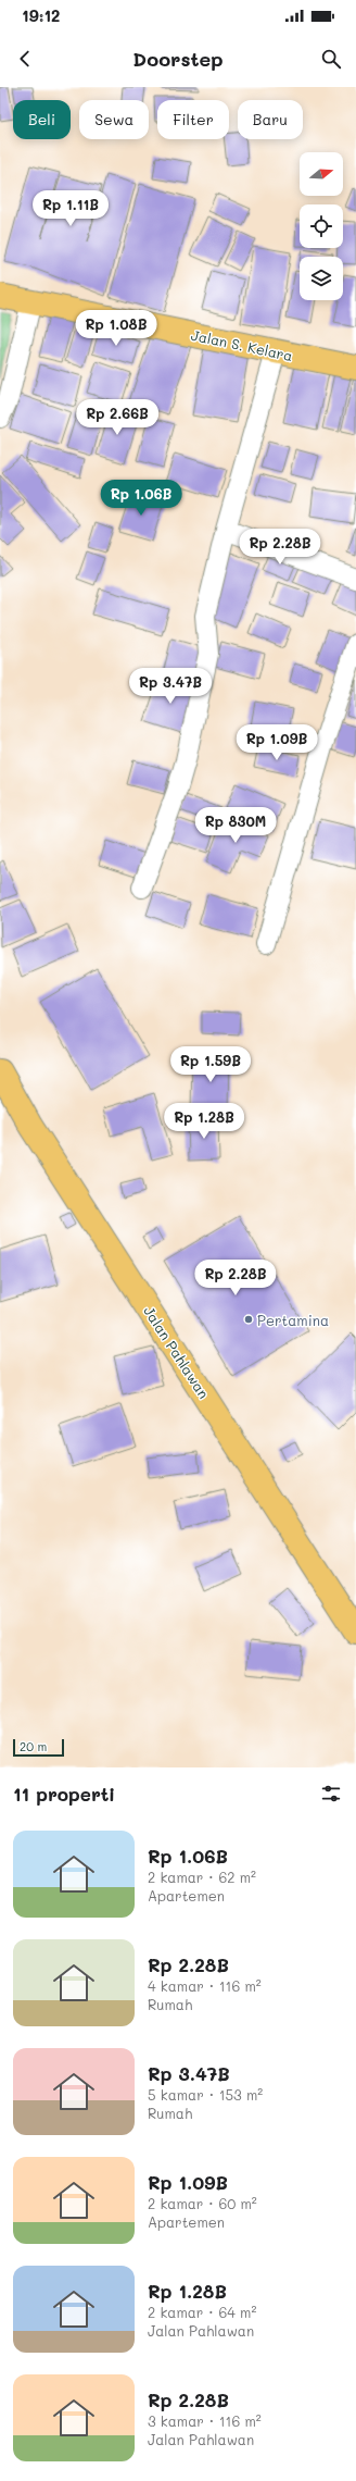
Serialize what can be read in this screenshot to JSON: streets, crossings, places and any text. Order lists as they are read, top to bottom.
{
  "streets": {
    "main road": ["Jalan S. Kelara", "Jalan Pahlawan"]
  },
  "places": ["Pertamina"],
  "scale_bar": "20 m",
  "north": "right",
  "page": {
    "status": "19:12",
    "header": "Doorstep",
    "chip": [
      "Beli",
      "Sewa",
      "Filter",
      "Baru"
    ],
    "price": [
      "Rp 1.11B",
      "Rp 1.08B",
      "Rp 2.66B",
      "Rp 1.06B",
      "Rp 2.28B",
      "Rp 3.47B",
      "Rp 1.09B",
      "Rp 830M",
      "Rp 1.59B",
      "Rp 1.28B",
      "Rp 2.28B"
    ],
    "scale": "20 m",
    "heading": "11 properti",
    "list": [
      {
        "name": "Rp 1.06B",
        "note": "2 kamar · 62 m² · Apartemen"
      },
      {
        "name": "Rp 2.28B",
        "note": "4 kamar · 116 m² · Rumah"
      },
      {
        "name": "Rp 3.47B",
        "note": "5 kamar · 153 m² · Rumah"
      },
      {
        "name": "Rp 1.09B",
        "note": "2 kamar · 60 m² · Apartemen"
      },
      {
        "name": "Rp 1.28B",
        "note": "2 kamar · 64 m² · Jalan Pahlawan"
      },
      {
        "name": "Rp 2.28B",
        "note": "3 kamar · 116 m² · Jalan Pahlawan"
      }
    ]
  }
}
